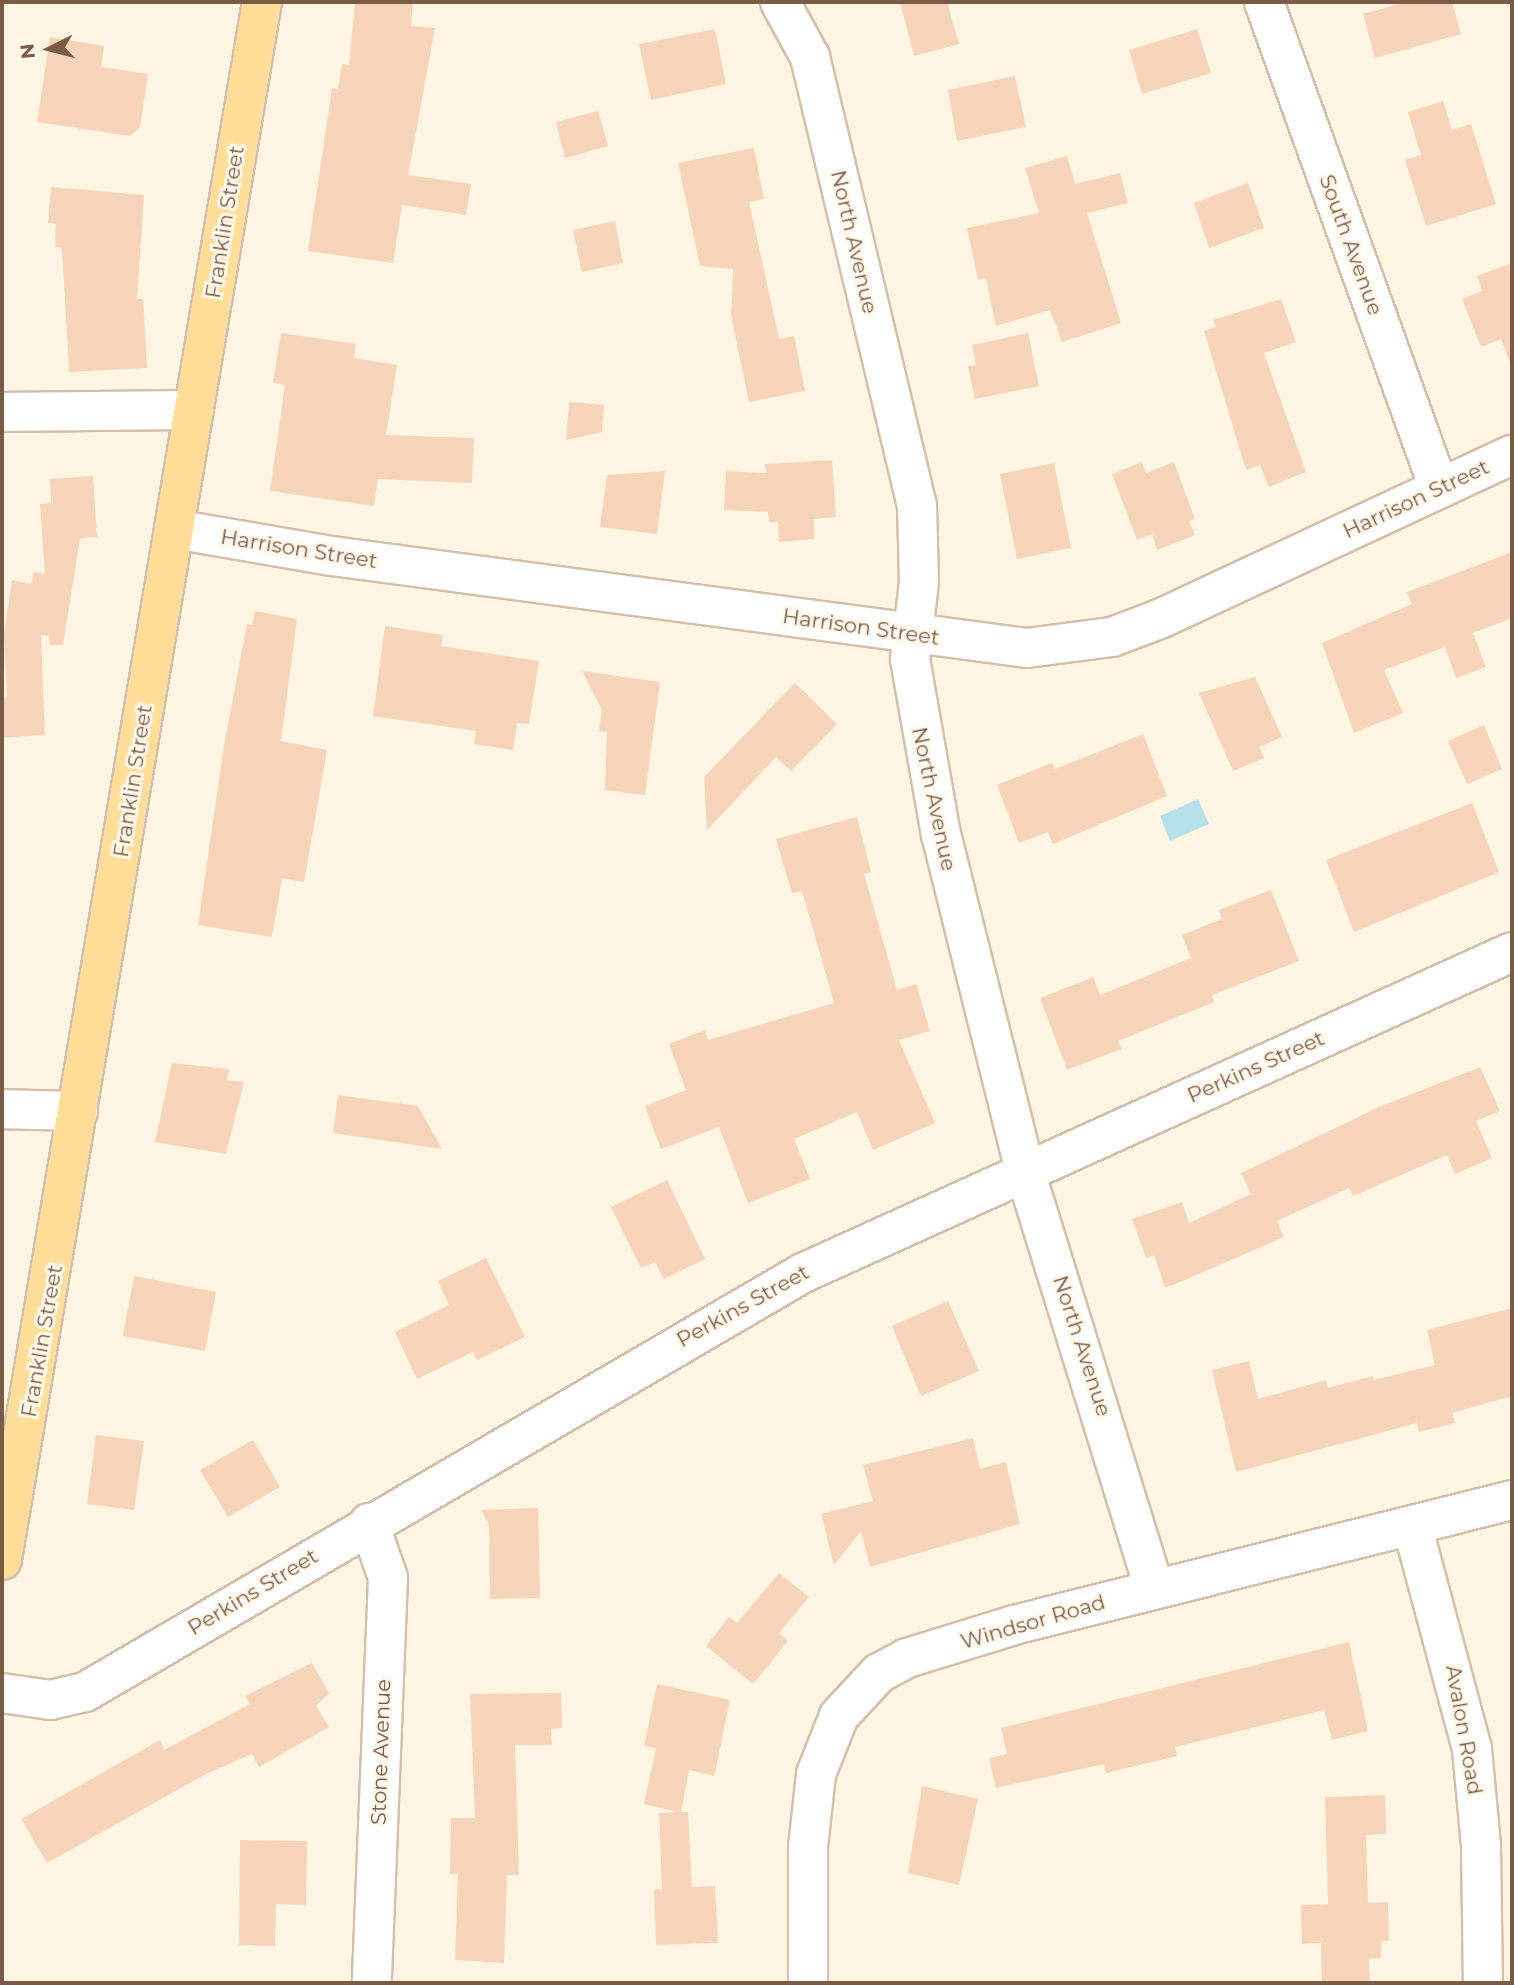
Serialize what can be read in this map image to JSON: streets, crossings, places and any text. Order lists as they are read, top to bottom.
{
  "streets": {
    "main road": ["Franklin Street"],
    "street": [
      "North Avenue",
      "South Avenue",
      "Harrison Street",
      "Perkins Street",
      "Windsor Road",
      "Avalon Road",
      "Stone Avenue"
    ]
  },
  "crossings": [
    ["Franklin Street", "Harrison Street"],
    ["North Avenue", "Harrison Street"],
    ["North Avenue", "Perkins Street"],
    ["North Avenue", "Windsor Road"],
    ["South Avenue", "Harrison Street"],
    ["Perkins Street", "Stone Avenue"],
    ["Windsor Road", "Avalon Road"]
  ],
  "north": "left"
}
